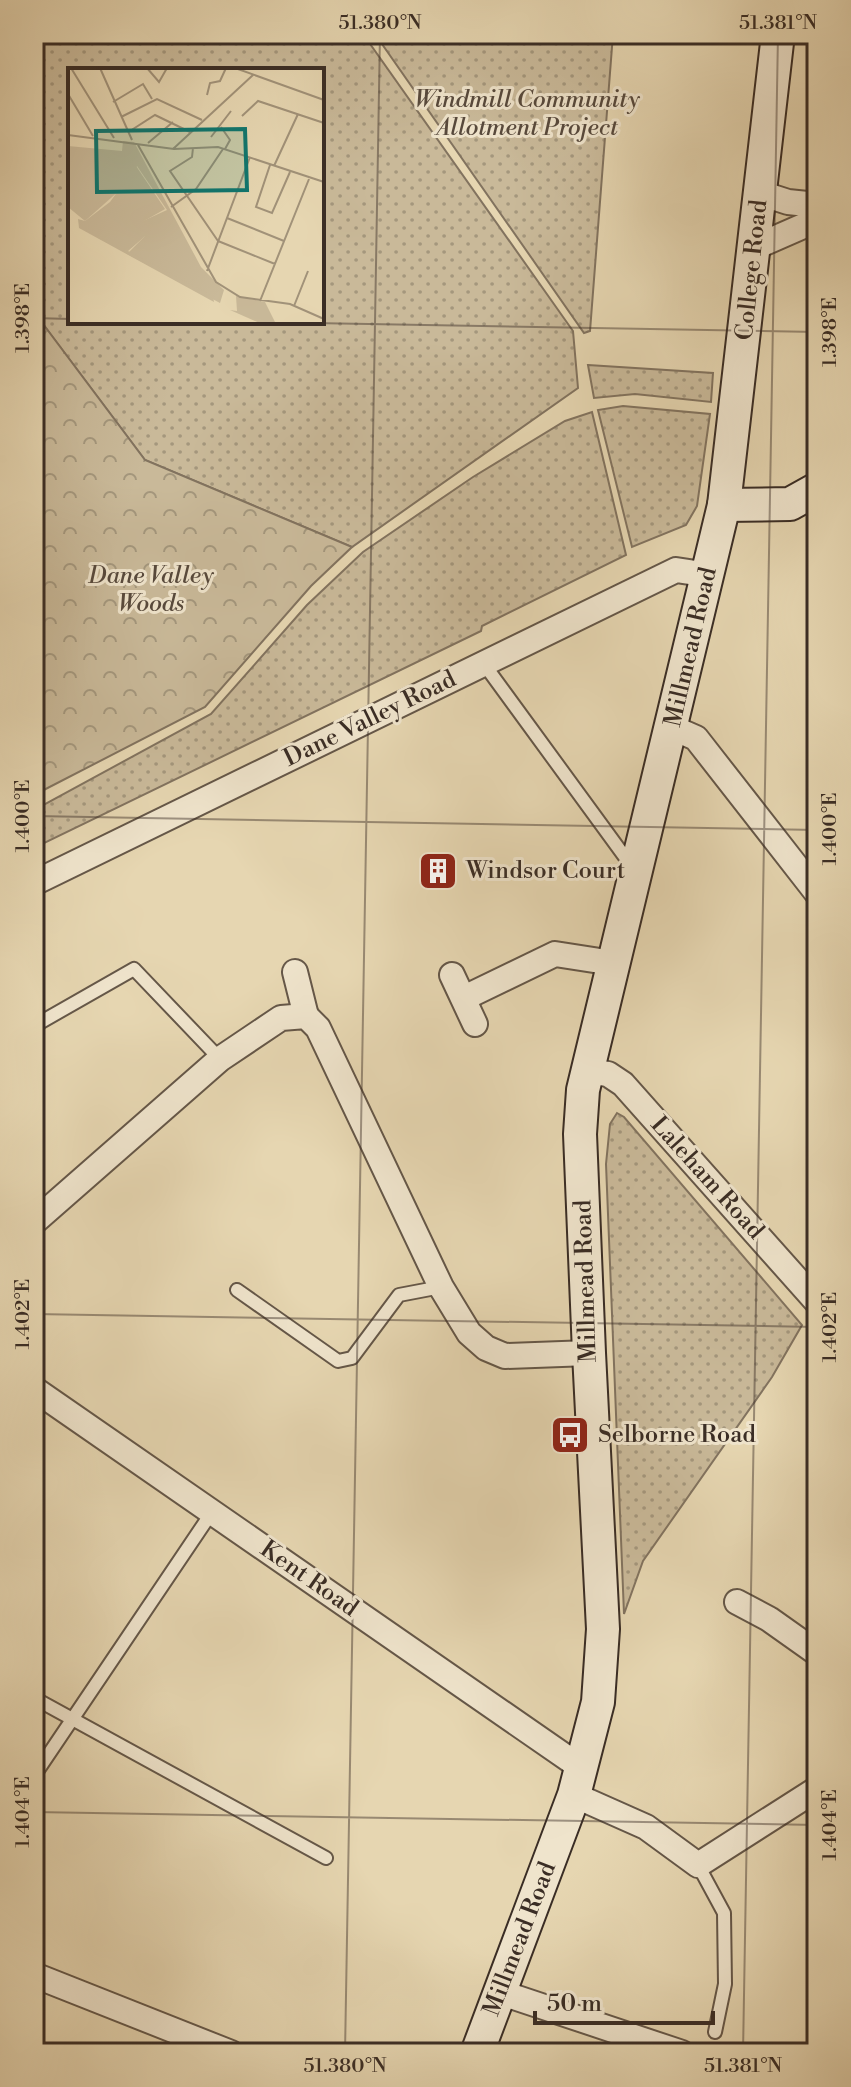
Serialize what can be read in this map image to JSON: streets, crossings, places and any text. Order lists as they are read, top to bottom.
{
  "streets": {
    "main road": ["College Road", "Millmead Road"],
    "street": ["Dane Valley Road", "Laleham Road", "Kent Road"]
  },
  "crossings": [
    ["College Road", "Millmead Road"],
    ["Millmead Road", "Dane Valley Road"],
    ["Millmead Road", "Laleham Road"],
    ["Millmead Road", "Kent Road"]
  ],
  "parks": ["Windmill Community Allotment Project", "Dane Valley Woods"],
  "places": {
    "building": ["Windsor Court"],
    "bus stop": ["Selborne Road"]
  },
  "scale_bar": "50 m",
  "coordinates": [
    "51.380°N",
    "51.381°N",
    "1.398°E",
    "1.400°E",
    "1.402°E",
    "1.404°E"
  ]
}
